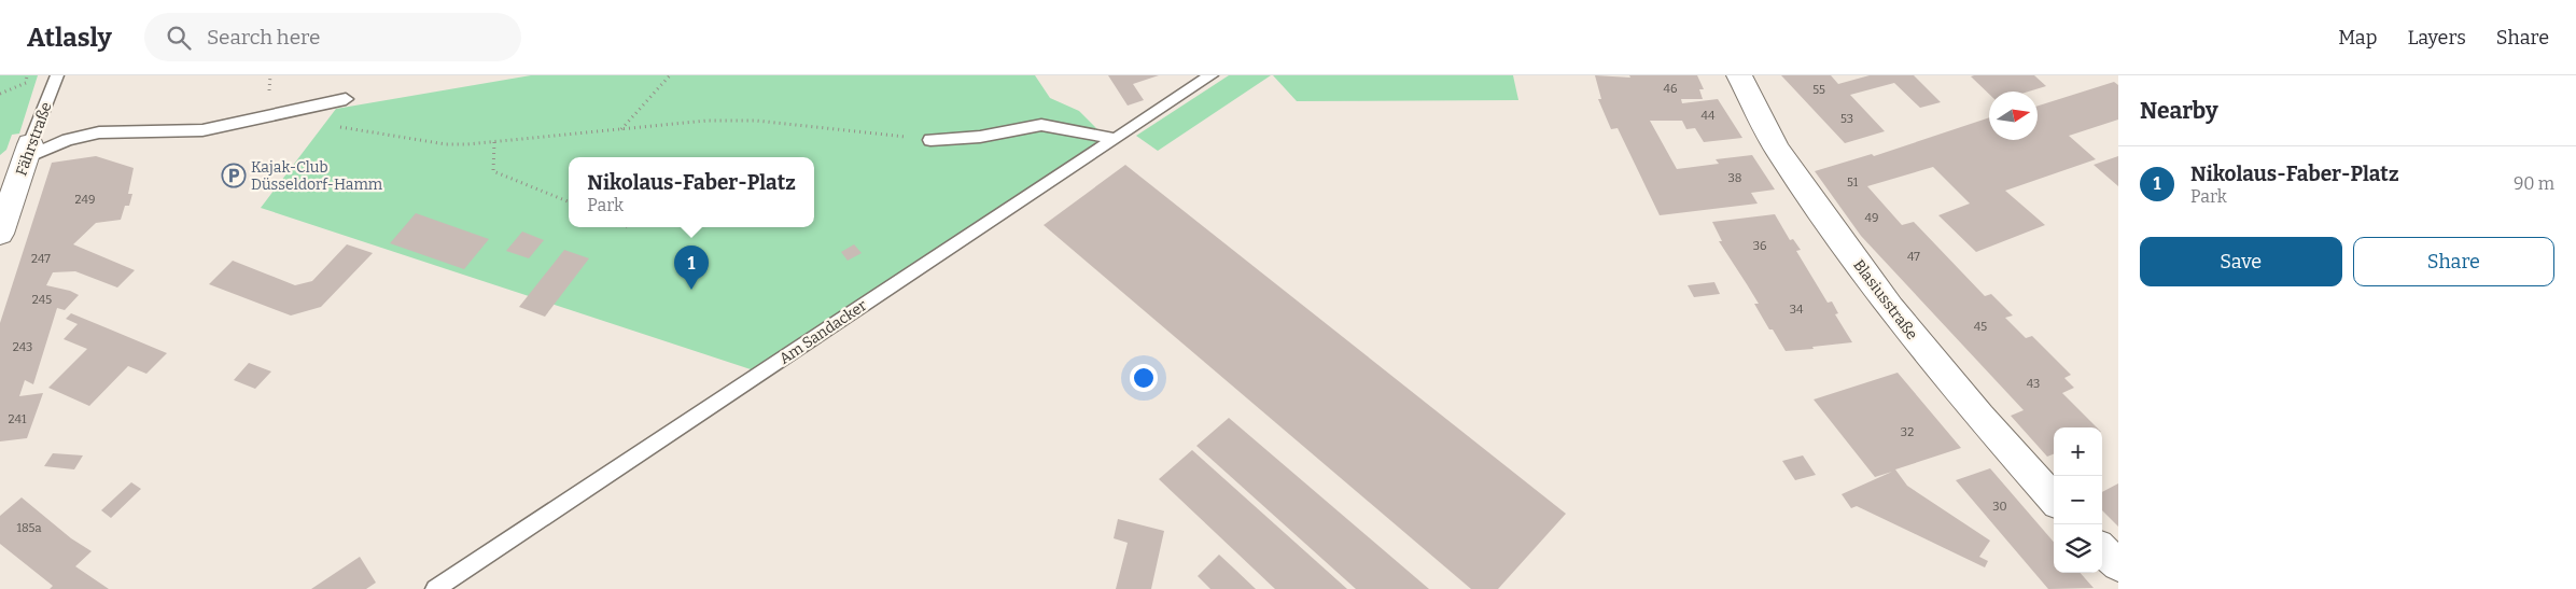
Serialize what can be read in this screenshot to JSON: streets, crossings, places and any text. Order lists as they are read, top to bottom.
{
  "streets": {
    "street": ["Fährstraße", "Blasiusstraße"],
    "lane": ["Am Sandacker"]
  },
  "places": {
    "parking": ["Kajak-Club Düsseldorf-Hamm"]
  },
  "house_numbers": [
    "46",
    "55",
    "44",
    "53",
    "38",
    "51",
    "249",
    "49",
    "36",
    "47",
    "247",
    "245",
    "34",
    "45",
    "243",
    "43",
    "241",
    "32",
    "30",
    "185a"
  ],
  "north": "right",
  "page": {
    "header": "Atlasly",
    "search": "Search here",
    "nav": ["Map", "Layers", "Share"],
    "heading": "Nearby",
    "list": [
      {
        "mark": "1",
        "name": "Nikolaus-Faber-Platz",
        "note": "Park",
        "value": "90 m"
      }
    ],
    "popup": ["Nikolaus-Faber-Platz", "Park"],
    "buttons": ["Save", "Share"],
    "pins": "1",
    "map_buttons": ["+", "−"]
  }
}
